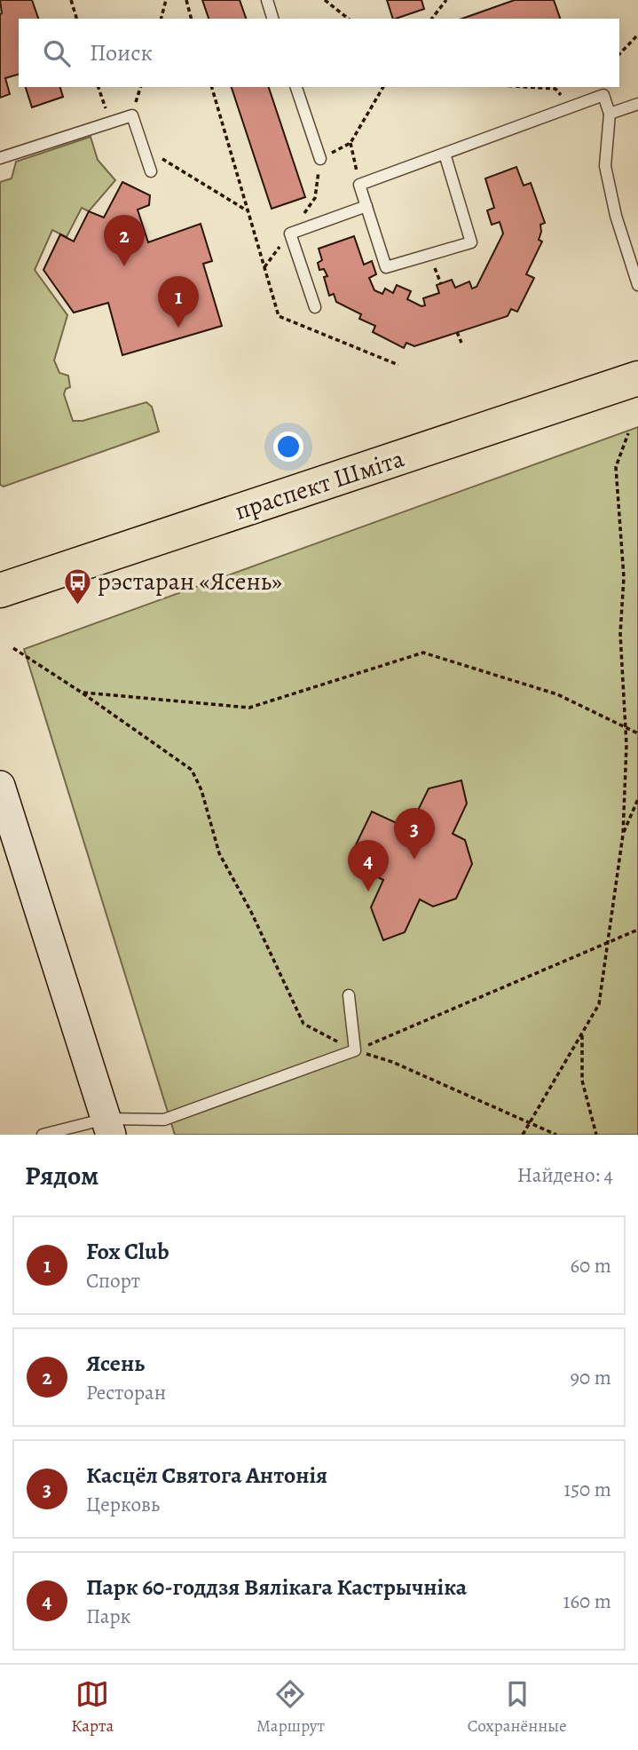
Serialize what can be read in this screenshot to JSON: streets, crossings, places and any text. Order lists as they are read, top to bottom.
{
  "streets": {
    "main road": ["праспект Шміта"]
  },
  "places": {
    "bus stop": ["рэстаран «Ясень»"]
  },
  "page": {
    "search": "Поиск",
    "pins": [
      "2",
      "1",
      "3",
      "4"
    ],
    "heading": ["Рядом", "Найдено: 4"],
    "list": [
      {
        "mark": "1",
        "name": "Fox Club",
        "note": "Спорт",
        "value": "60 m"
      },
      {
        "mark": "2",
        "name": "Ясень",
        "note": "Ресторан",
        "value": "90 m"
      },
      {
        "mark": "3",
        "name": "Касцёл Святога Антонія",
        "note": "Церковь",
        "value": "150 m"
      },
      {
        "mark": "4",
        "name": "Парк 60-годдзя Вялікага Кастрычніка",
        "note": "Парк",
        "value": "160 m"
      }
    ],
    "nav": ["Карта", "Маршрут", "Сохранённые"]
  }
}
